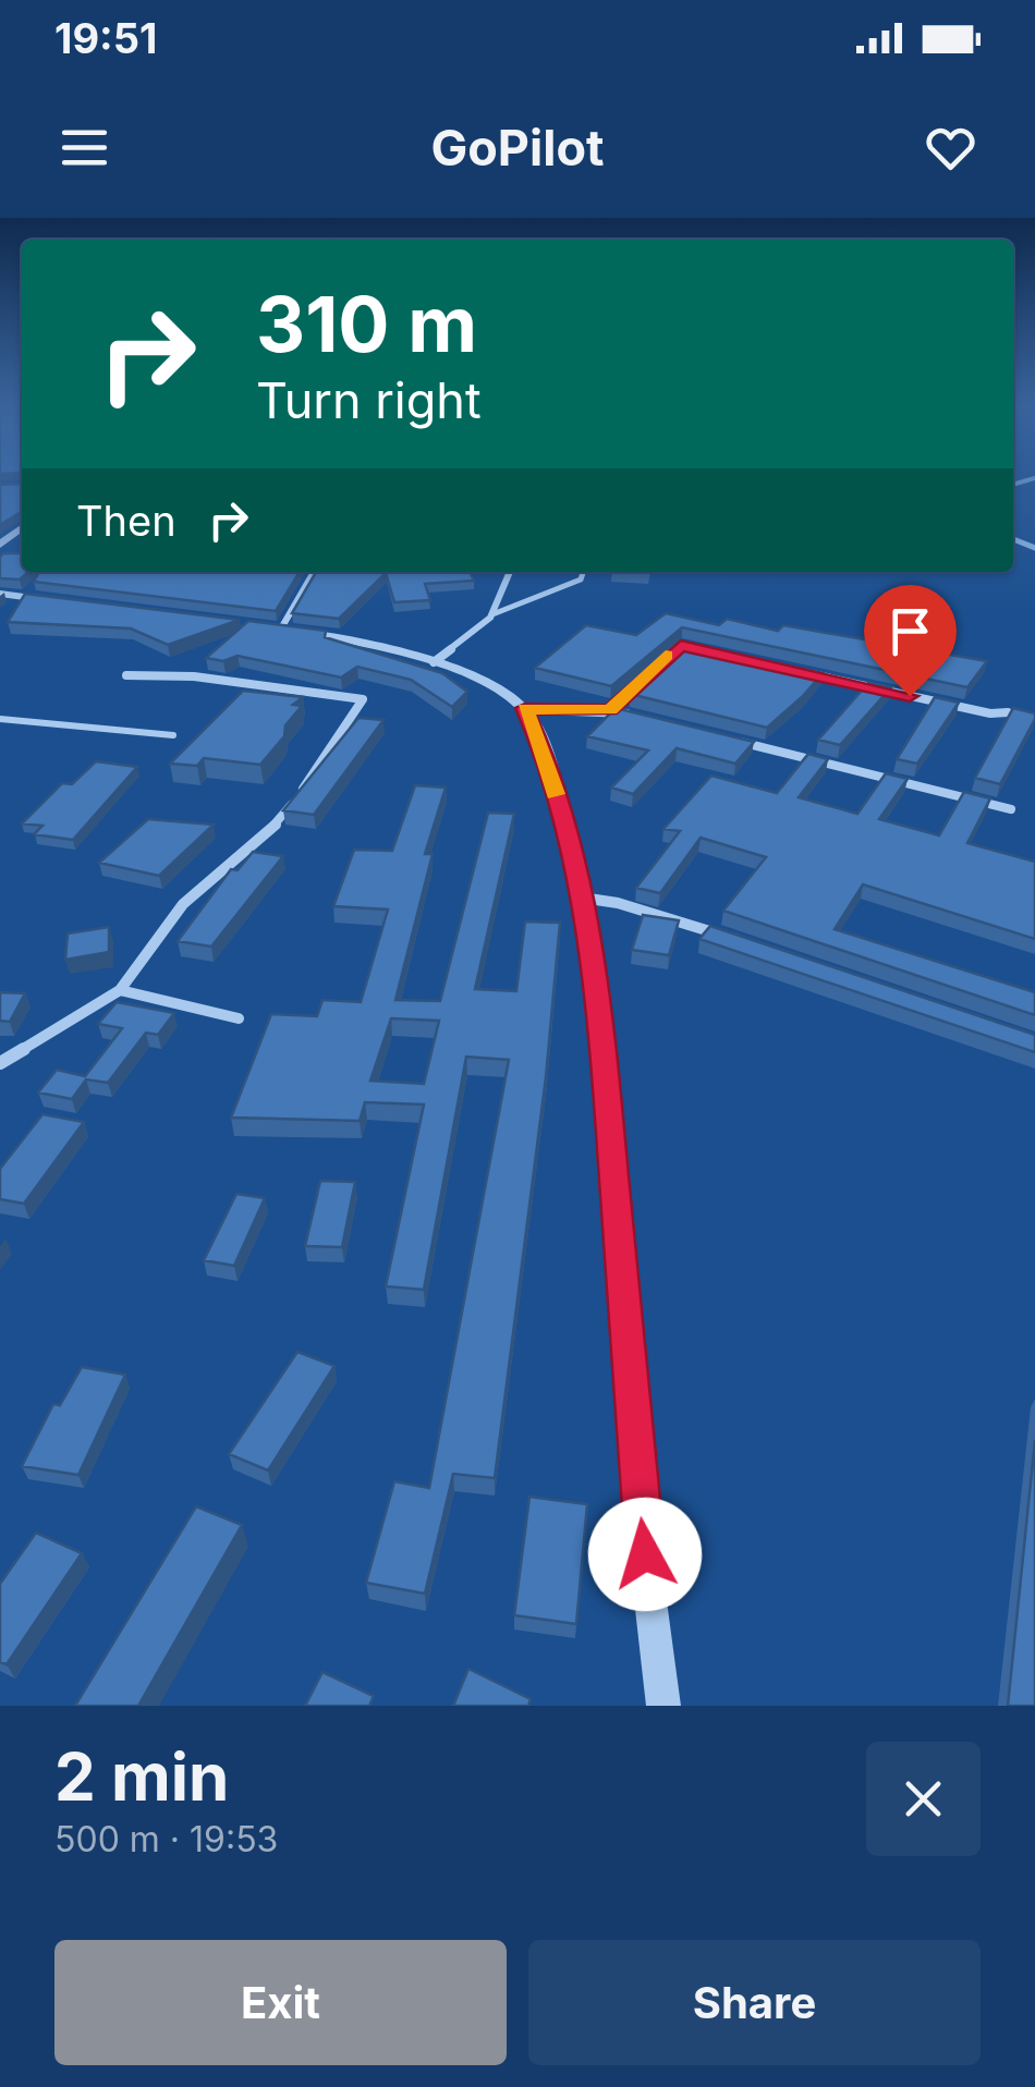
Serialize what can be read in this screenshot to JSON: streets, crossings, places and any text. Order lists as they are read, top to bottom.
{
  "page": {
    "status": "19:51",
    "header": "GoPilot",
    "turn": ["310 m", "Turn right"],
    "then": "Then",
    "heading": ["2 min", "500 m · 19:53"],
    "buttons": ["Exit", "Share"]
  }
}
